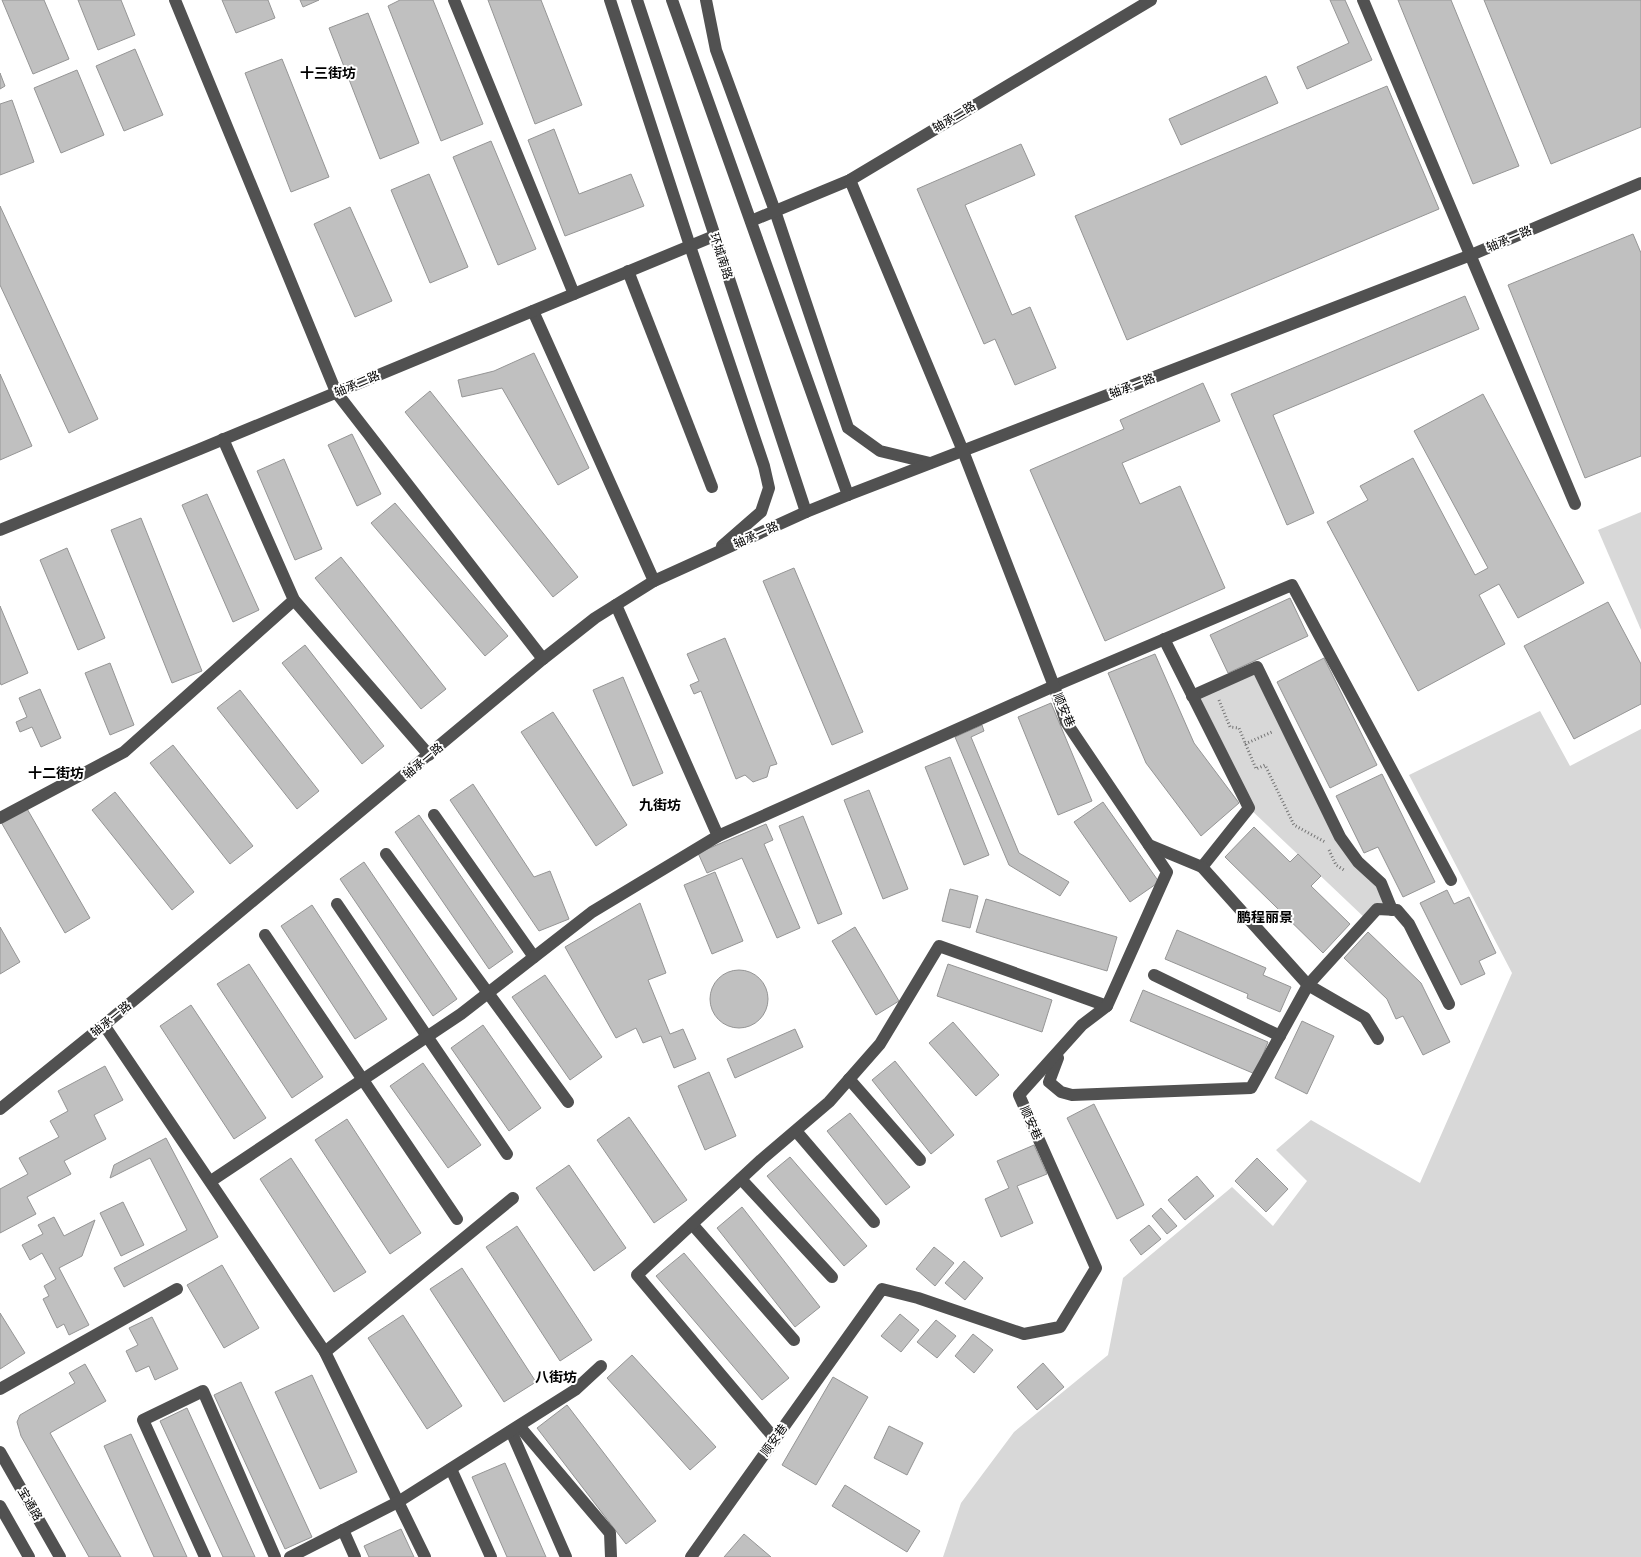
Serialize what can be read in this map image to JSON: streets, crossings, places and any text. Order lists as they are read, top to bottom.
{
  "streets": {
    "street": [
      "轴承二路",
      "轴承一路",
      "环城南路",
      "顺安巷",
      "宝通路"
    ]
  },
  "crossings": [
    ["轴承二路", "环城南路"],
    ["轴承二路", "顺安巷"],
    ["轴承一路", "环城南路"],
    ["轴承一路", "顺安巷"]
  ],
  "districts": [
    "十三街坊",
    "十二街坊",
    "九街坊",
    "鹏程丽景",
    "八街坊"
  ]
}
